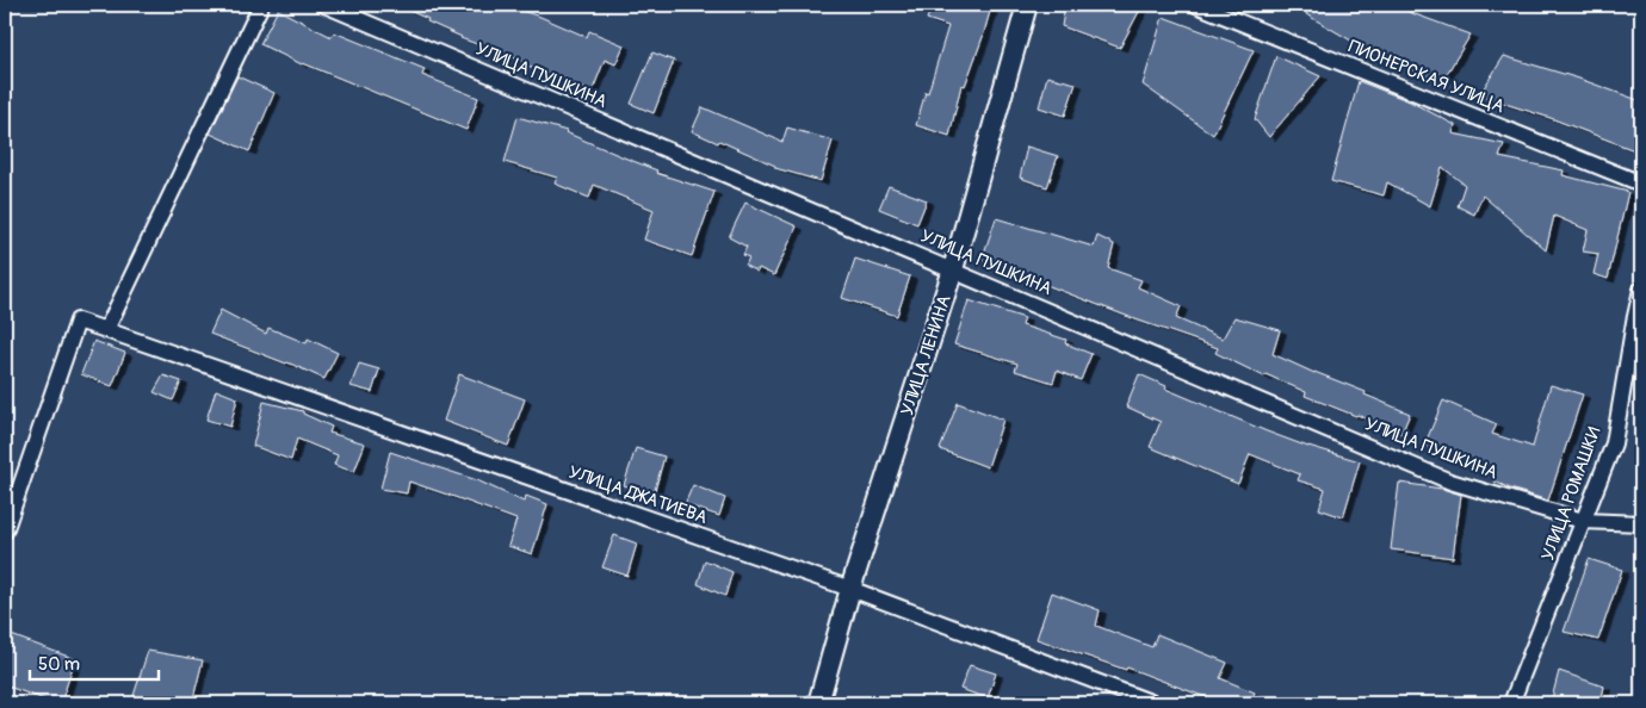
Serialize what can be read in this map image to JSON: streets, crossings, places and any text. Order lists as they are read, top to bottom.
{
  "streets": {
    "street": [
      "УЛИЦА ПУШКИНА",
      "ПИОНЕРСКАЯ УЛИЦА",
      "УЛИЦА ЛЕНИНА",
      "УЛИЦА РОМАШКИ",
      "УЛИЦА ДЖАТИЕВА"
    ]
  },
  "crossings": [
    ["УЛИЦА ПУШКИНА", "УЛИЦА ЛЕНИНА"],
    ["УЛИЦА ПУШКИНА", "УЛИЦА РОМАШКИ"],
    ["УЛИЦА ЛЕНИНА", "УЛИЦА ДЖАТИЕВА"]
  ],
  "scale_bar": "50 m"
}
